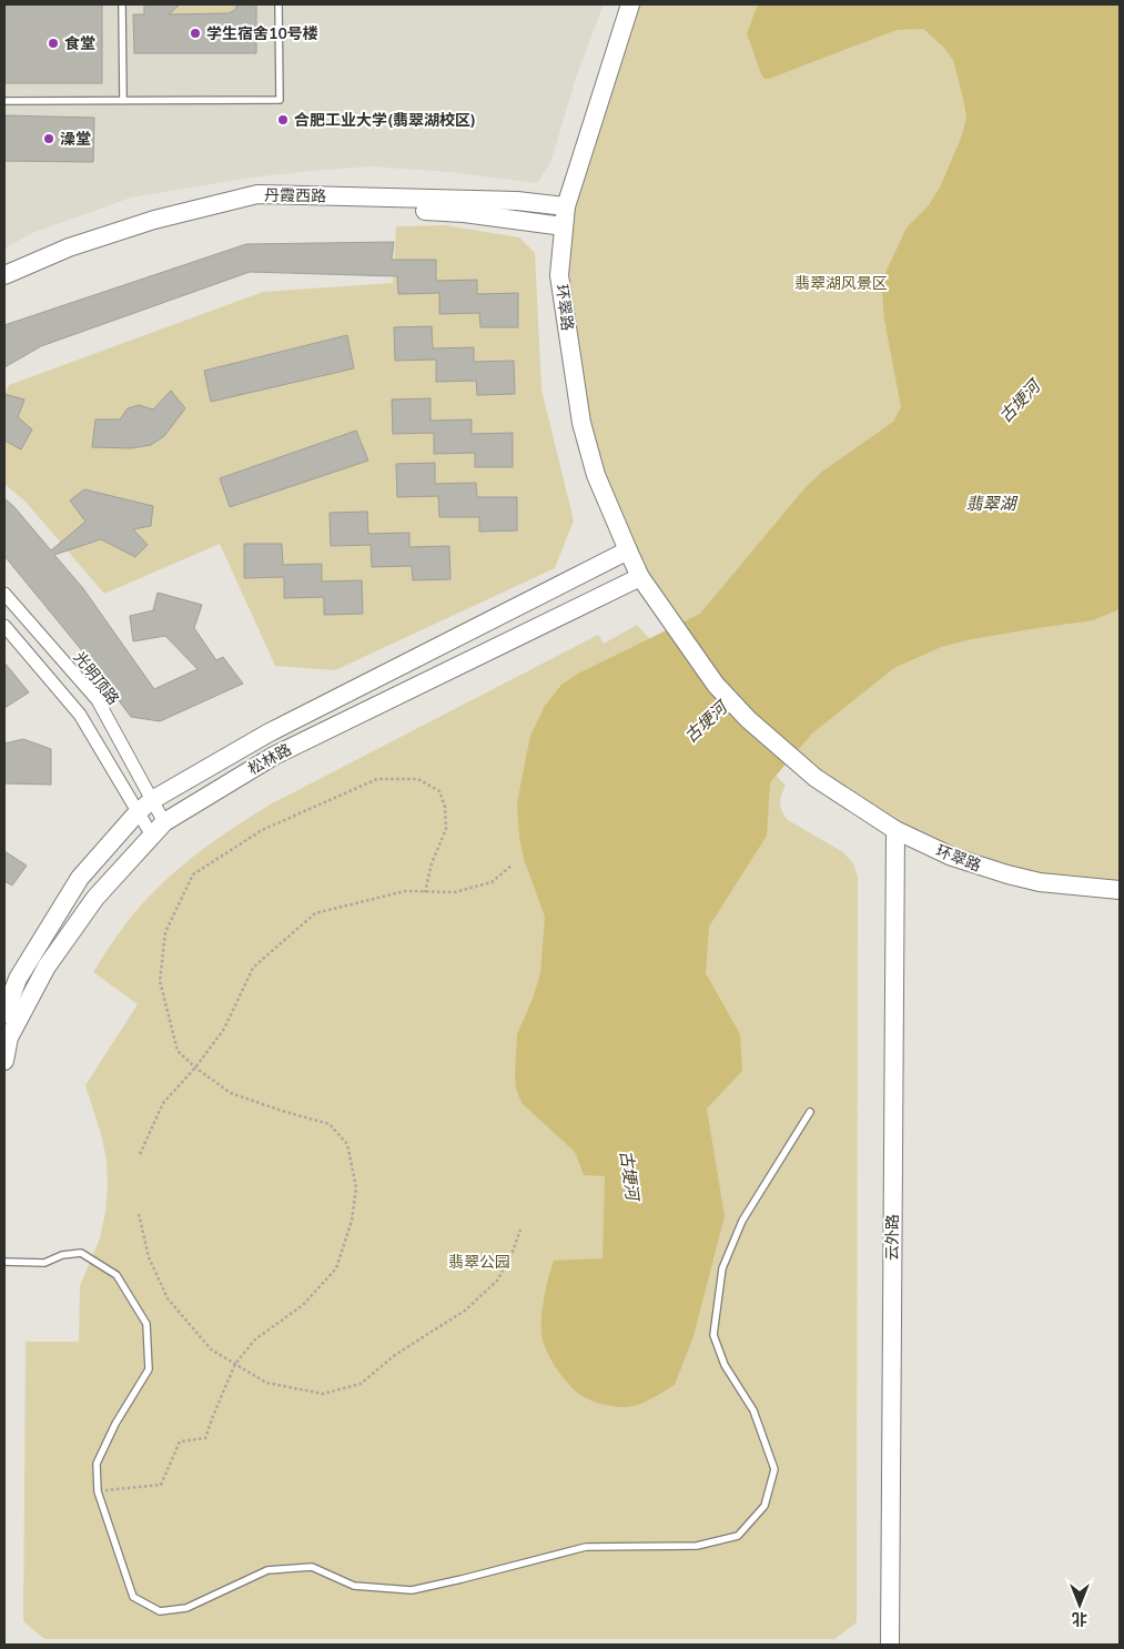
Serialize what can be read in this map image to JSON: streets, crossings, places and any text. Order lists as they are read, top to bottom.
{
  "streets": {
    "street": [
      "丹霞西路",
      "环翠路",
      "光明顶路",
      "松林路",
      "云外路"
    ]
  },
  "crossings": [
    ["丹霞西路", "环翠路"],
    ["环翠路", "松林路"],
    ["环翠路", "云外路"],
    ["光明顶路", "松林路"]
  ],
  "water": ["古埂河", "翡翠湖"],
  "parks": ["翡翠湖风景区", "翡翠公园"],
  "places": [
    "学生宿舍10号楼",
    "食堂",
    "合肥工业大学(翡翠湖校区)",
    "澡堂"
  ],
  "north": "bottom"
}
